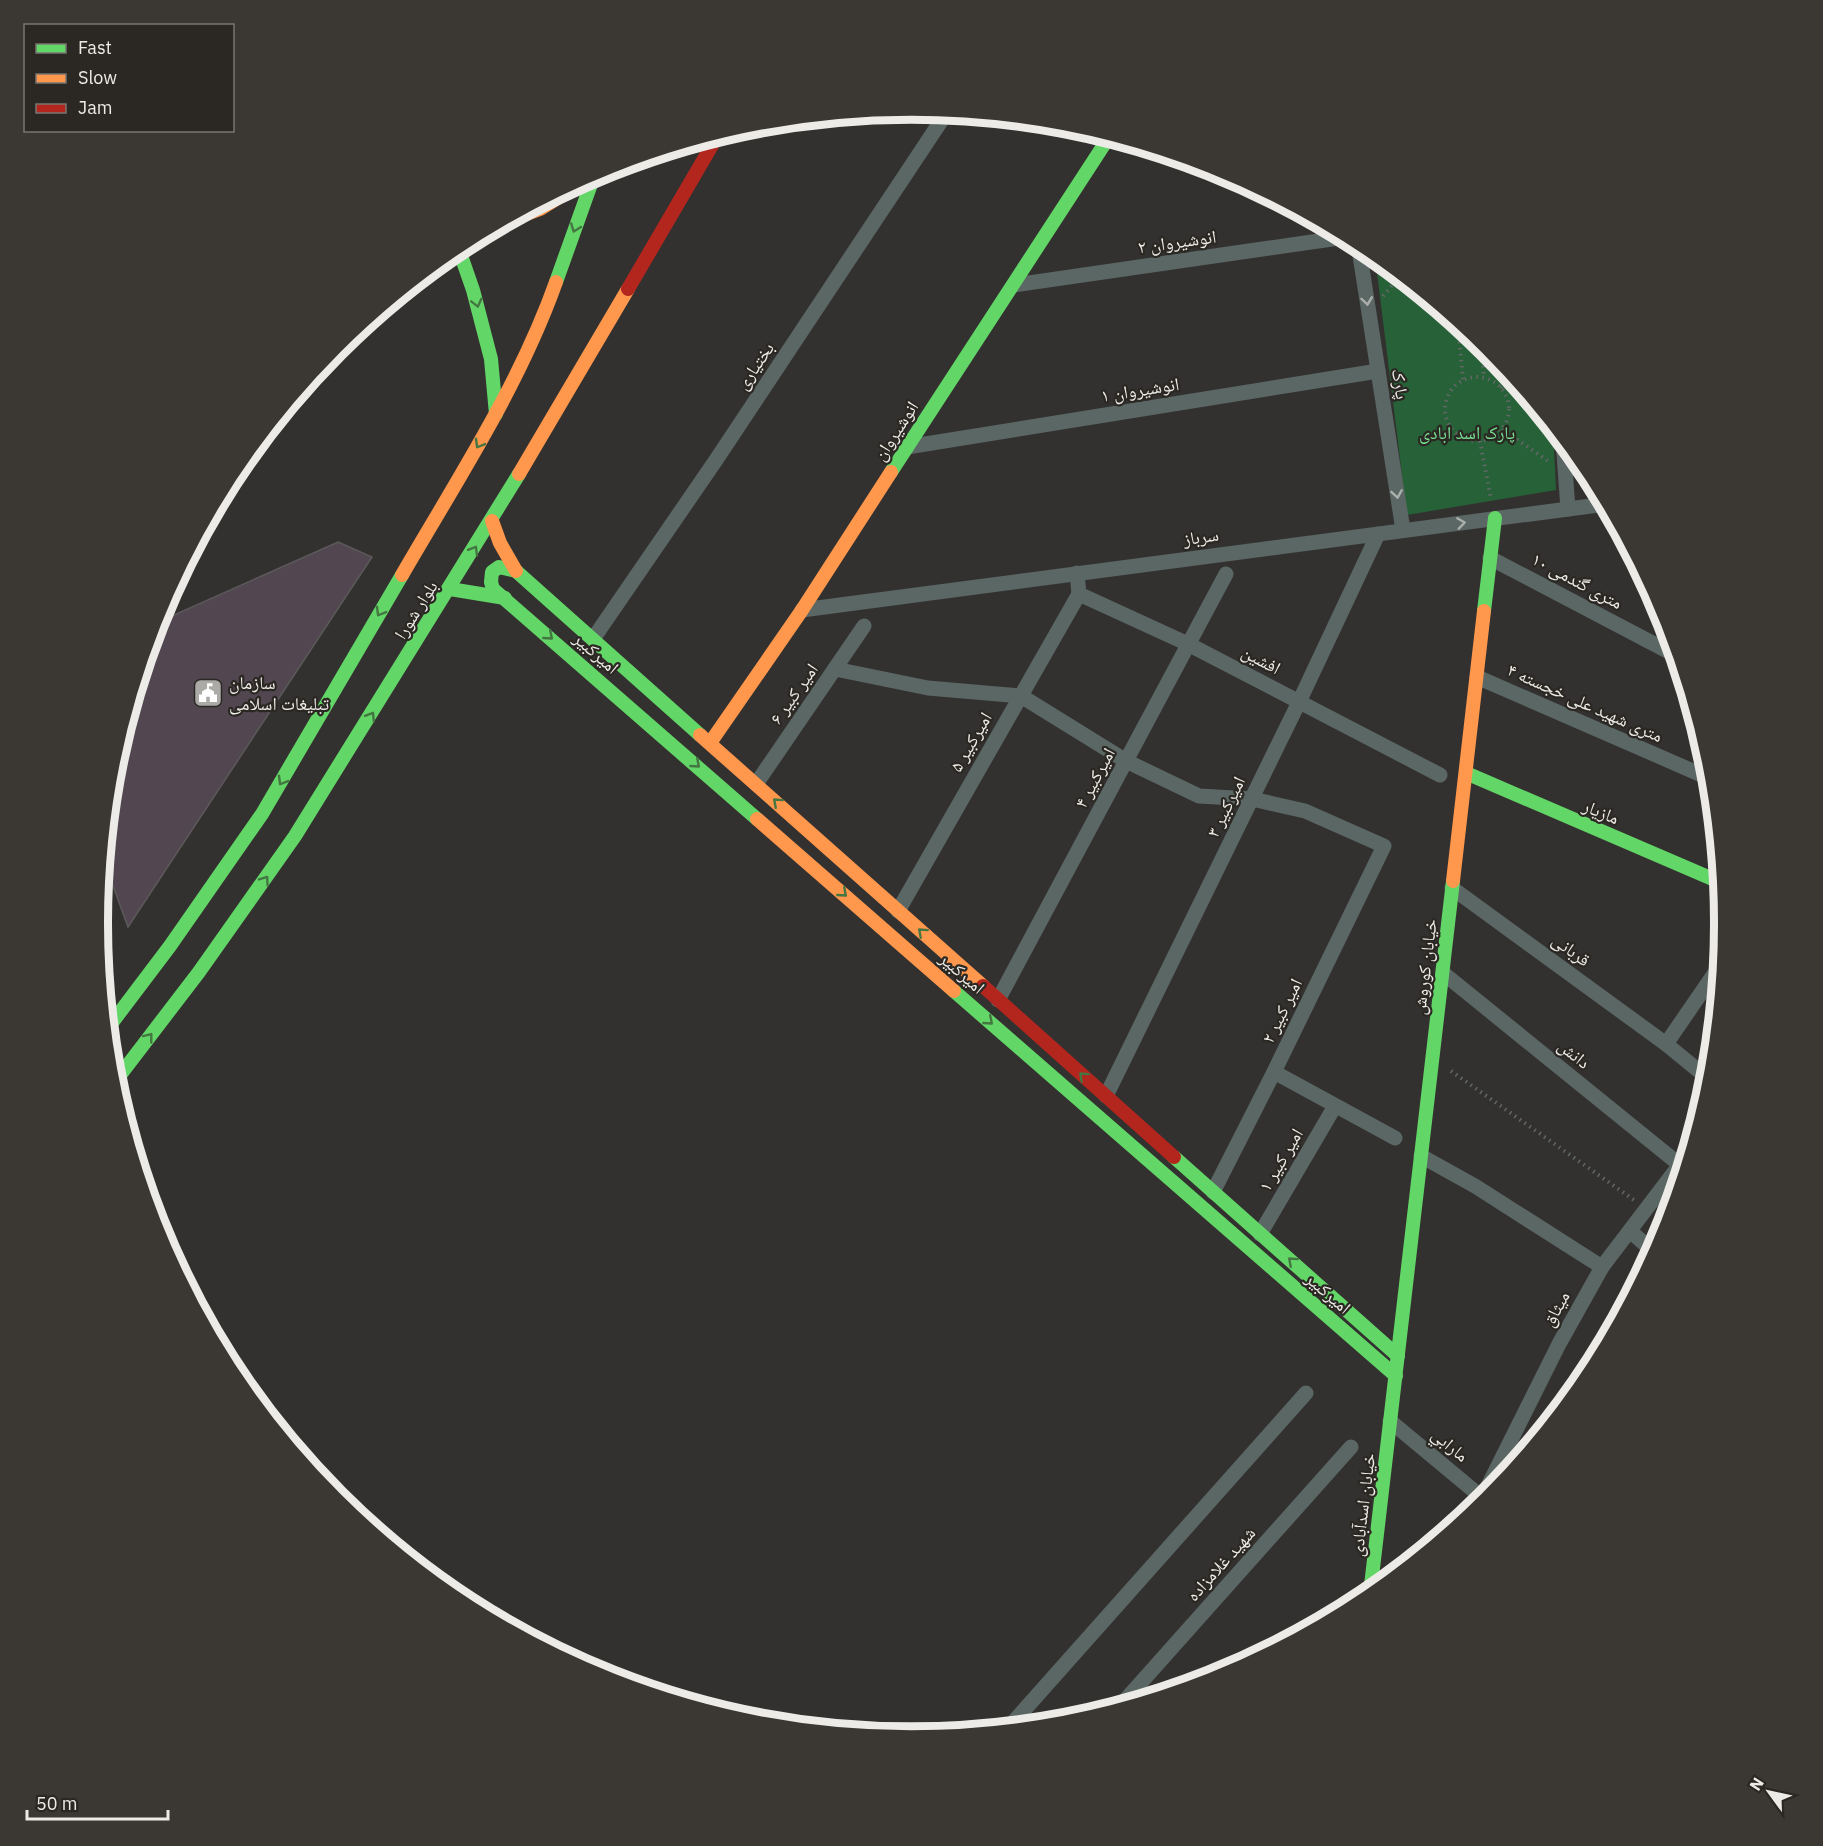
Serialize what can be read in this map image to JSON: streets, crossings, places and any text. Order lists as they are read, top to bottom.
{
  "streets": {
    "main road": [
      "انوشیروان",
      "بلوار شورا",
      "امیرکبیر",
      "مازیار",
      "خیابان کوروش",
      "خیابان اسدآبادی"
    ],
    "street": [
      "انوشیروان ۲",
      "بختیاری",
      "پارک",
      "انوشیروان ۱",
      "سرباز",
      "۱۰ متری گندمی",
      "افشین",
      "امیر کبیر ۶",
      "۴ متری شهید علی خجسته",
      "امیرکبیر ۵",
      "امیرکبیر ۴",
      "امیرکبیر ۳",
      "قربانی",
      "امیر کبیر ۲",
      "دانش",
      "امیر کبیر ۱",
      "میثاق",
      "مارابي",
      "شهید غلامزاده"
    ]
  },
  "crossings": [
    ["انوشیروان ۲", "انوشیروان"],
    ["بختیاری", "امیرکبیر"],
    ["پارک", "انوشیروان ۱"],
    ["پارک", "سرباز"],
    ["انوشیروان ۱", "انوشیروان"],
    ["انوشیروان", "سرباز"],
    ["انوشیروان", "امیرکبیر"],
    ["سرباز", "امیرکبیر ۳"],
    ["سرباز", "خیابان کوروش"],
    ["۱۰ متری گندمی", "خیابان کوروش"],
    ["امیرکبیر", "امیر کبیر ۶"],
    ["امیرکبیر", "امیرکبیر ۵"],
    ["امیرکبیر", "امیرکبیر ۴"],
    ["امیرکبیر", "امیرکبیر ۳"],
    ["امیرکبیر", "خیابان کوروش"],
    ["امیرکبیر", "امیر کبیر ۲"],
    ["امیرکبیر", "امیر کبیر ۱"],
    ["افشین", "امیرکبیر ۵"],
    ["افشین", "امیرکبیر ۴"],
    ["افشین", "امیرکبیر ۳"],
    ["۴ متری شهید علی خجسته", "خیابان کوروش"],
    ["امیرکبیر ۳", "امیر کبیر ۲"],
    ["مازیار", "خیابان کوروش"],
    ["قربانی", "خیابان کوروش"],
    ["خیابان کوروش", "دانش"],
    ["خیابان کوروش", "مارابي"],
    ["خیابان کوروش", "خیابان اسدآبادی"],
    ["مارابي", "خیابان اسدآبادی"]
  ],
  "one_way": ["پارک"],
  "parks": ["پارک اسد ابادی"],
  "places": {
    "public building": ["سازمان تبلیغات اسلامی"]
  },
  "legend": ["Fast", "Slow", "Jam"],
  "scale_bar": "50 m",
  "north": "top left"
}
